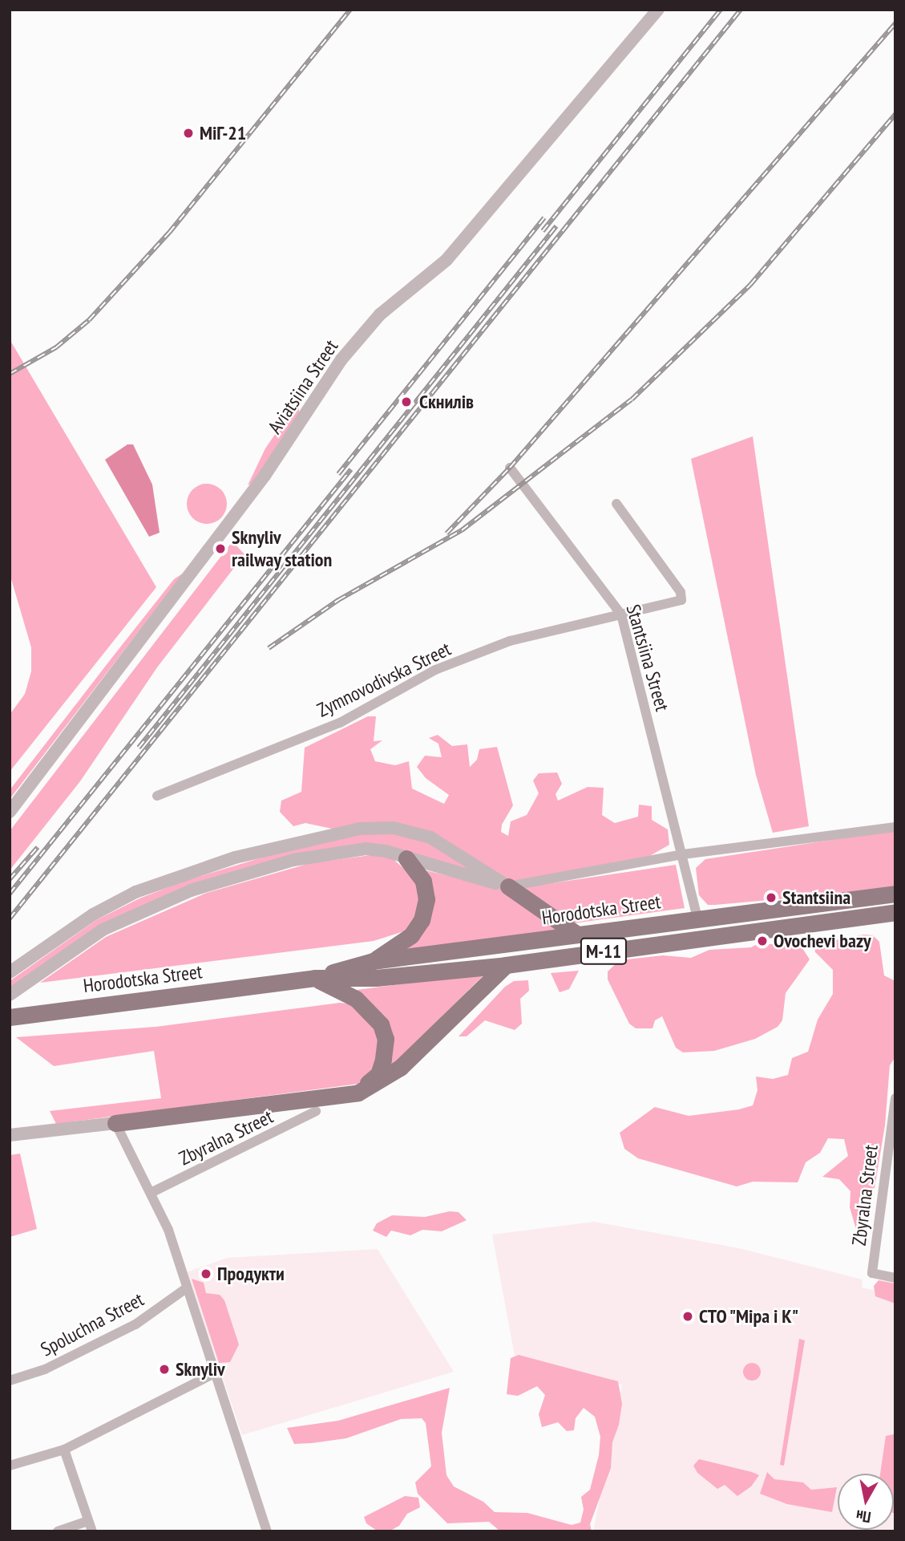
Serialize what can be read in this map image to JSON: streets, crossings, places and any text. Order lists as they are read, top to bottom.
{
  "streets": {
    "main road": ["Horodotska Street", "М-11"],
    "street": [
      "Aviatsiina Street",
      "Stantsiina Street",
      "Zymnovodivska Street",
      "Zbyralna Street",
      "Spoluchna Street"
    ]
  },
  "crossings": [
    ["Stantsiina Street", "Zymnovodivska Street"],
    ["Stantsiina Street", "Horodotska Street"]
  ],
  "places": [
    "МіГ-21",
    "Скнилів",
    "Sknyliv railway station",
    "Stantsiina",
    "Ovochevi bazy",
    "Продукти",
    "СТО \"Міра і К\"",
    "Sknyliv"
  ],
  "north": "bottom"
}
